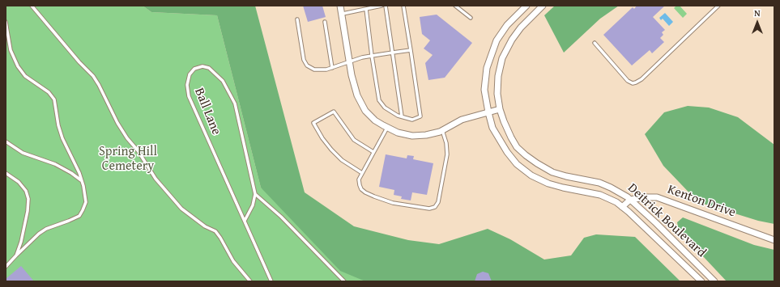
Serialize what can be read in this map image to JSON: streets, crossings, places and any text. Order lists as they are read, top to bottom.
{
  "streets": {
    "street": ["Kenton Drive", "Deitrick Boulevard"],
    "lane": ["Ball Lane"]
  },
  "crossings": [
    ["Kenton Drive", "Deitrick Boulevard"]
  ],
  "parks": ["Spring Hill Cemetery"],
  "north": "top"
}
